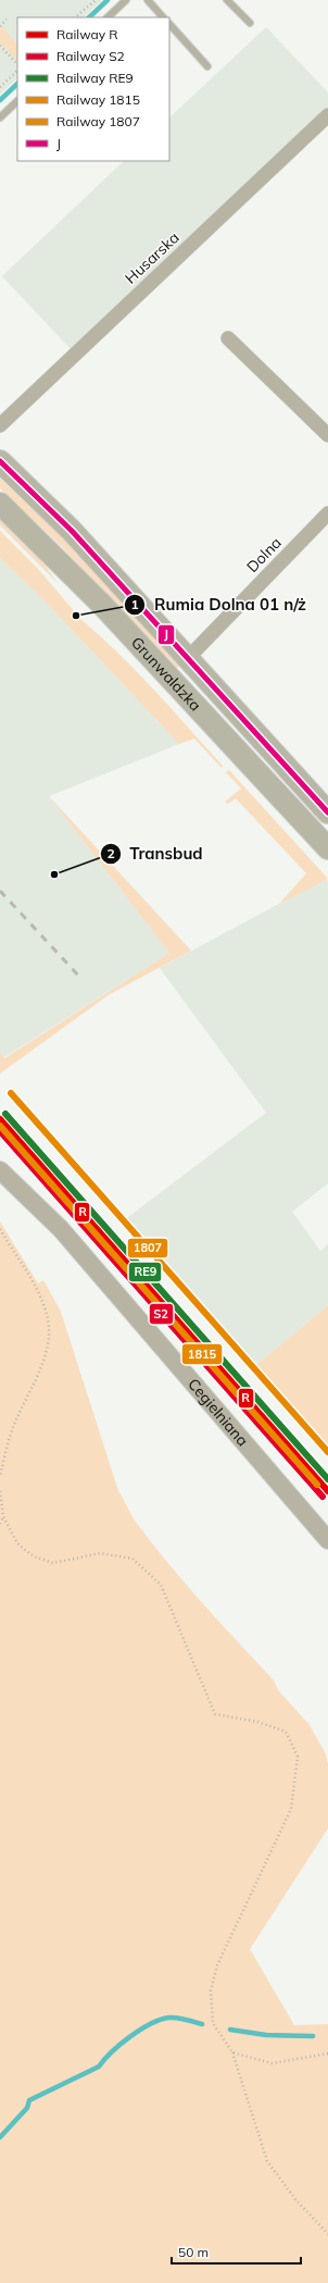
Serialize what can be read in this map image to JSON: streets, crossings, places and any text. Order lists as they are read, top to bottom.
{
  "streets": {
    "main road": ["Grunwaldzka"],
    "street": ["Husarska", "Dolna", "Cegielniana"]
  },
  "crossings": [
    ["Dolna", "Grunwaldzka"]
  ],
  "places": ["Rumia Dolna 01 n/ż", "Transbud"],
  "lines": [
    "transit line J",
    "rail line 1807",
    "rail line RE9",
    "rail line R",
    "rail line 1815",
    "rail line S2"
  ],
  "legend": [
    "Railway R",
    "Railway S2",
    "Railway RE9",
    "Railway 1815",
    "Railway 1807",
    "J"
  ],
  "scale_bar": "50 m"
}
